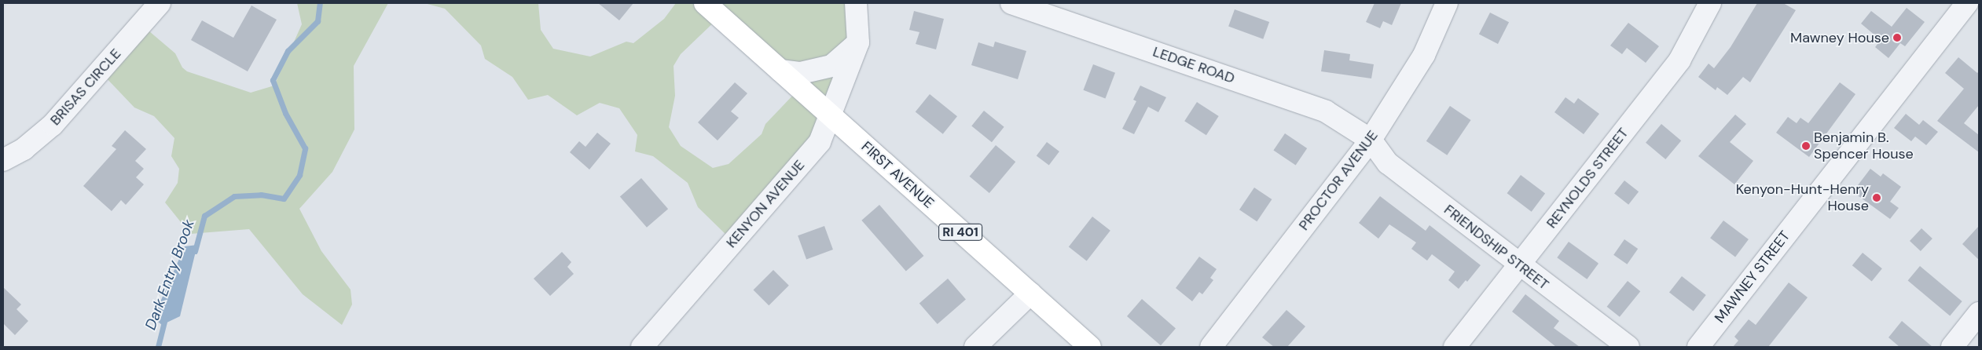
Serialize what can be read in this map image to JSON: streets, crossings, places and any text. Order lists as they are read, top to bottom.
{
  "streets": {
    "main road": ["FIRST AVENUE", "RI 401"],
    "street": [
      "LEDGE ROAD",
      "BRISAS CIRCLE",
      "REYNOLDS STREET",
      "PROCTOR AVENUE",
      "KENYON AVENUE",
      "FRIENDSHIP STREET",
      "MAWNEY STREET"
    ]
  },
  "crossings": [
    ["LEDGE ROAD", "PROCTOR AVENUE"],
    ["LEDGE ROAD", "FRIENDSHIP STREET"],
    ["FIRST AVENUE", "KENYON AVENUE"],
    ["REYNOLDS STREET", "FRIENDSHIP STREET"],
    ["PROCTOR AVENUE", "FRIENDSHIP STREET"]
  ],
  "water": ["Dark Entry Brook"],
  "places": ["Mawney House", "Benjamin B. Spencer House", "Kenyon-Hunt-Henry House"]
}
